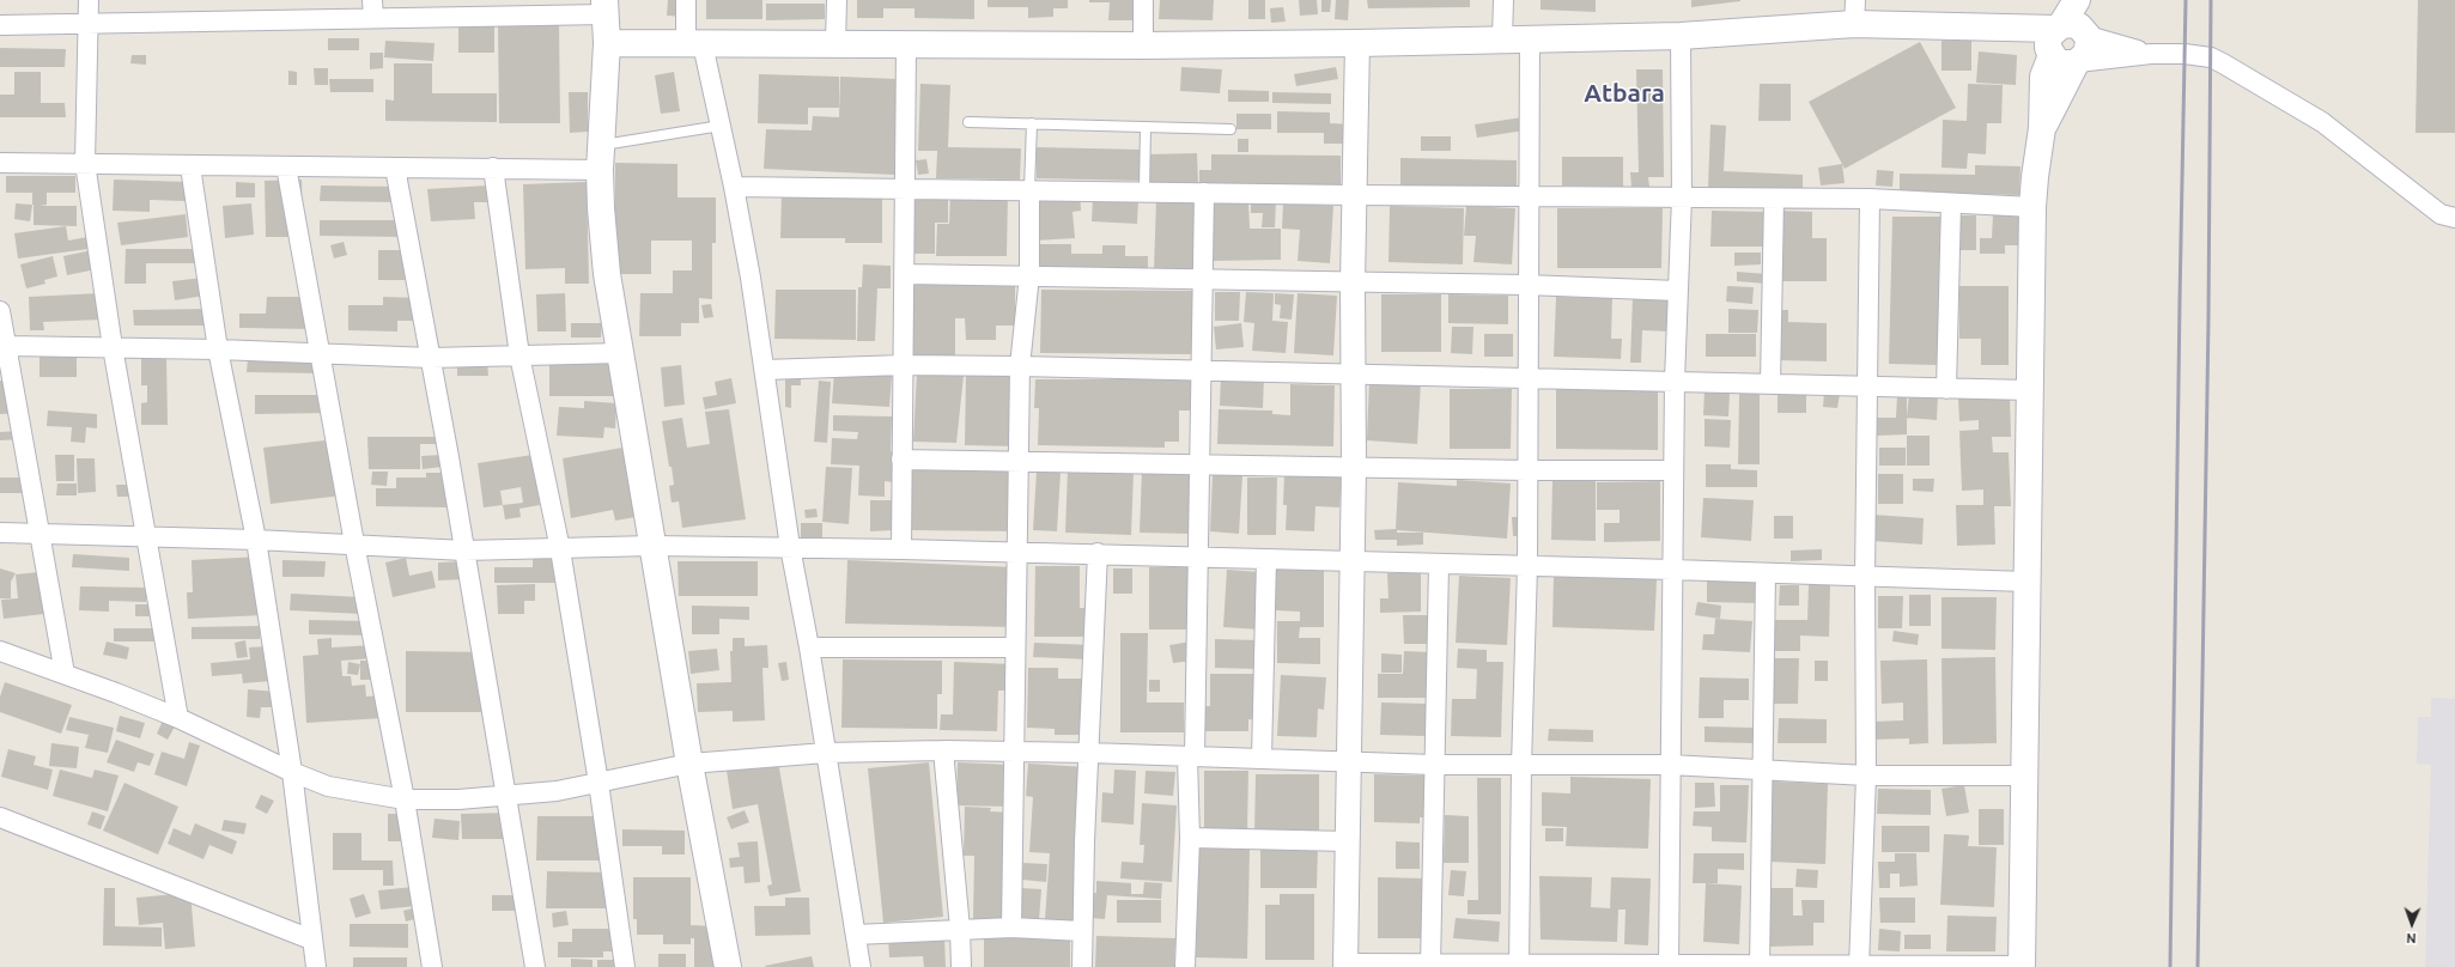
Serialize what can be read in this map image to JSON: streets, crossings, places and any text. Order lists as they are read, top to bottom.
{
  "districts": ["Atbara"],
  "north": "bottom"
}
